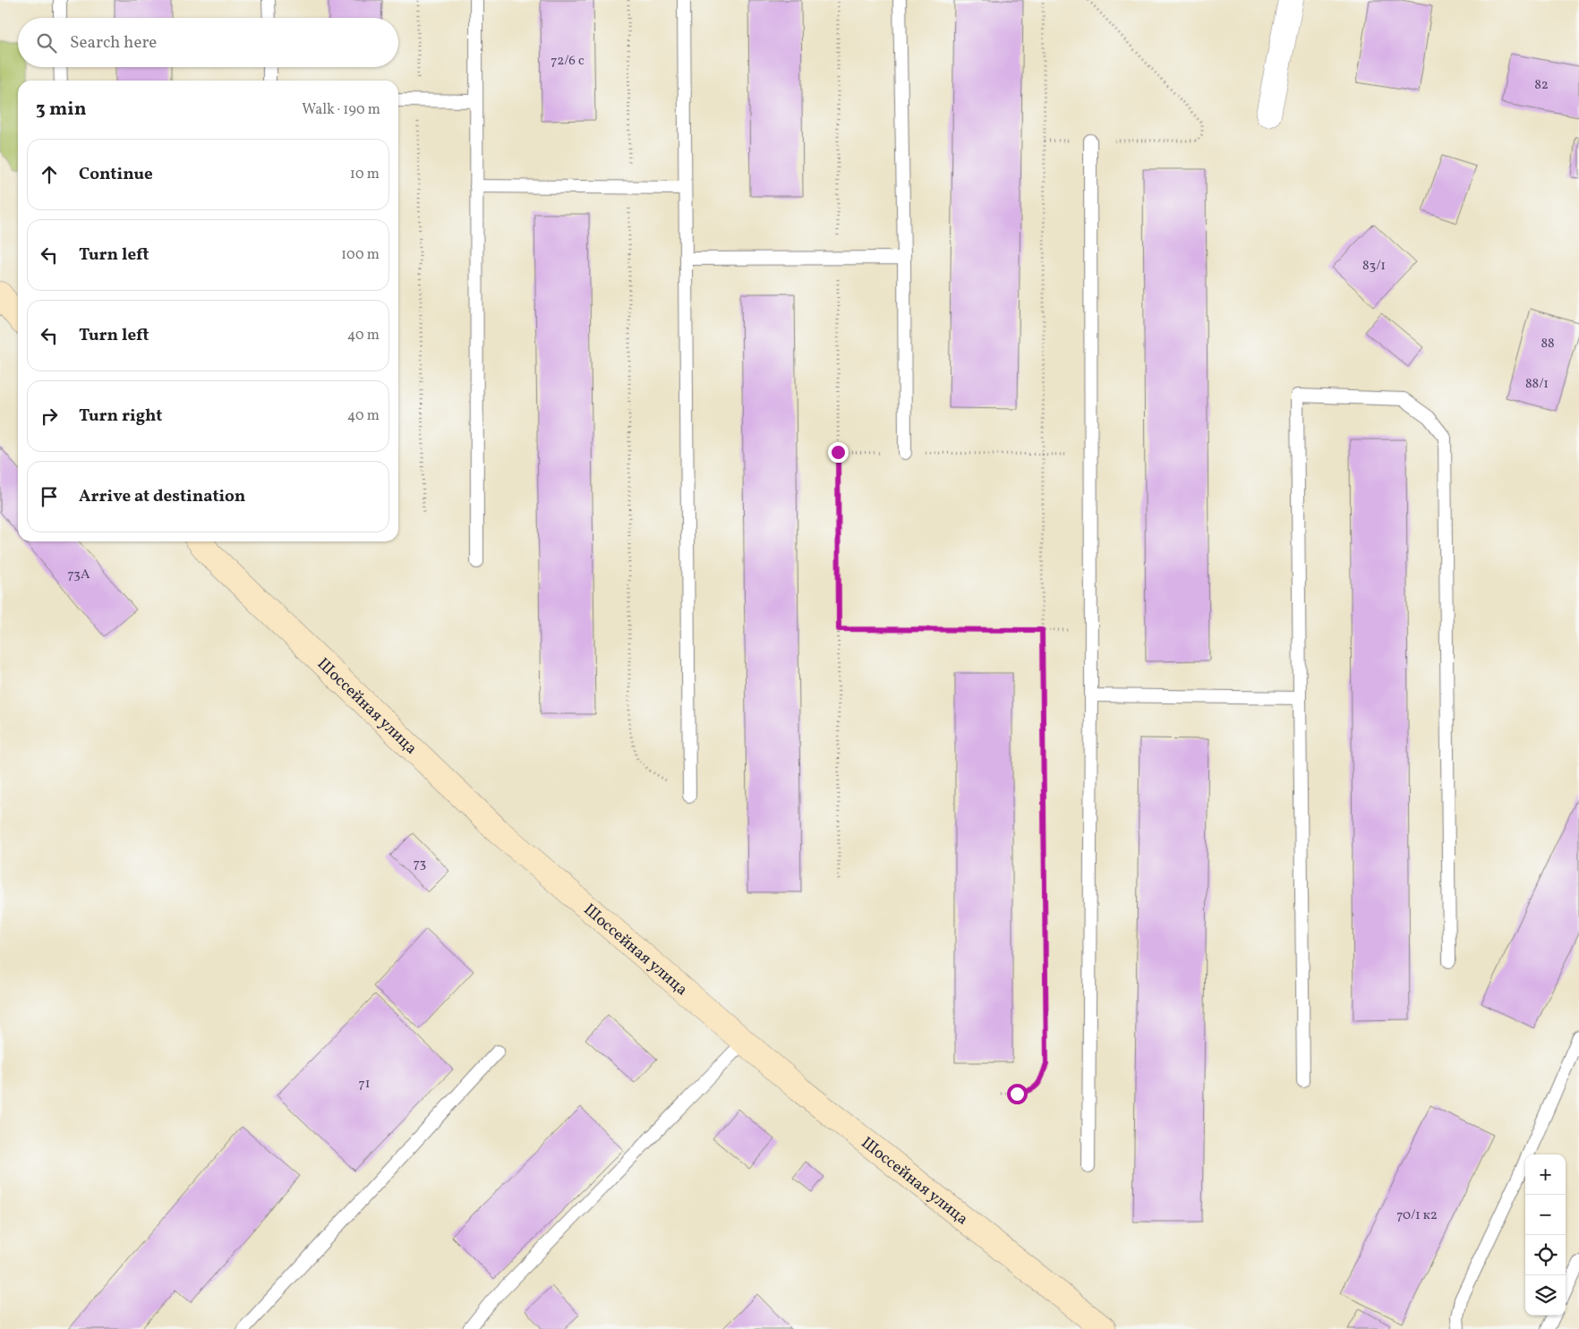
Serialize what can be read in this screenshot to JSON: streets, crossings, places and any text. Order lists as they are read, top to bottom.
{
  "streets": {
    "main road": ["Шоссейная улица"]
  },
  "house_numbers": [
    "72/6 с",
    "82",
    "83/1",
    "88",
    "88/1",
    "73А",
    "73",
    "71",
    "70/1 к2"
  ],
  "page": {
    "search": "Search here",
    "heading": ["3 min", "Walk · 190 m"],
    "list": [
      ["Continue", "10 m"],
      ["Turn left", "100 m"],
      ["Turn left", "40 m"],
      ["Turn right", "40 m"],
      "Arrive at destination"
    ],
    "map_buttons": ["+", "−"]
  }
}
